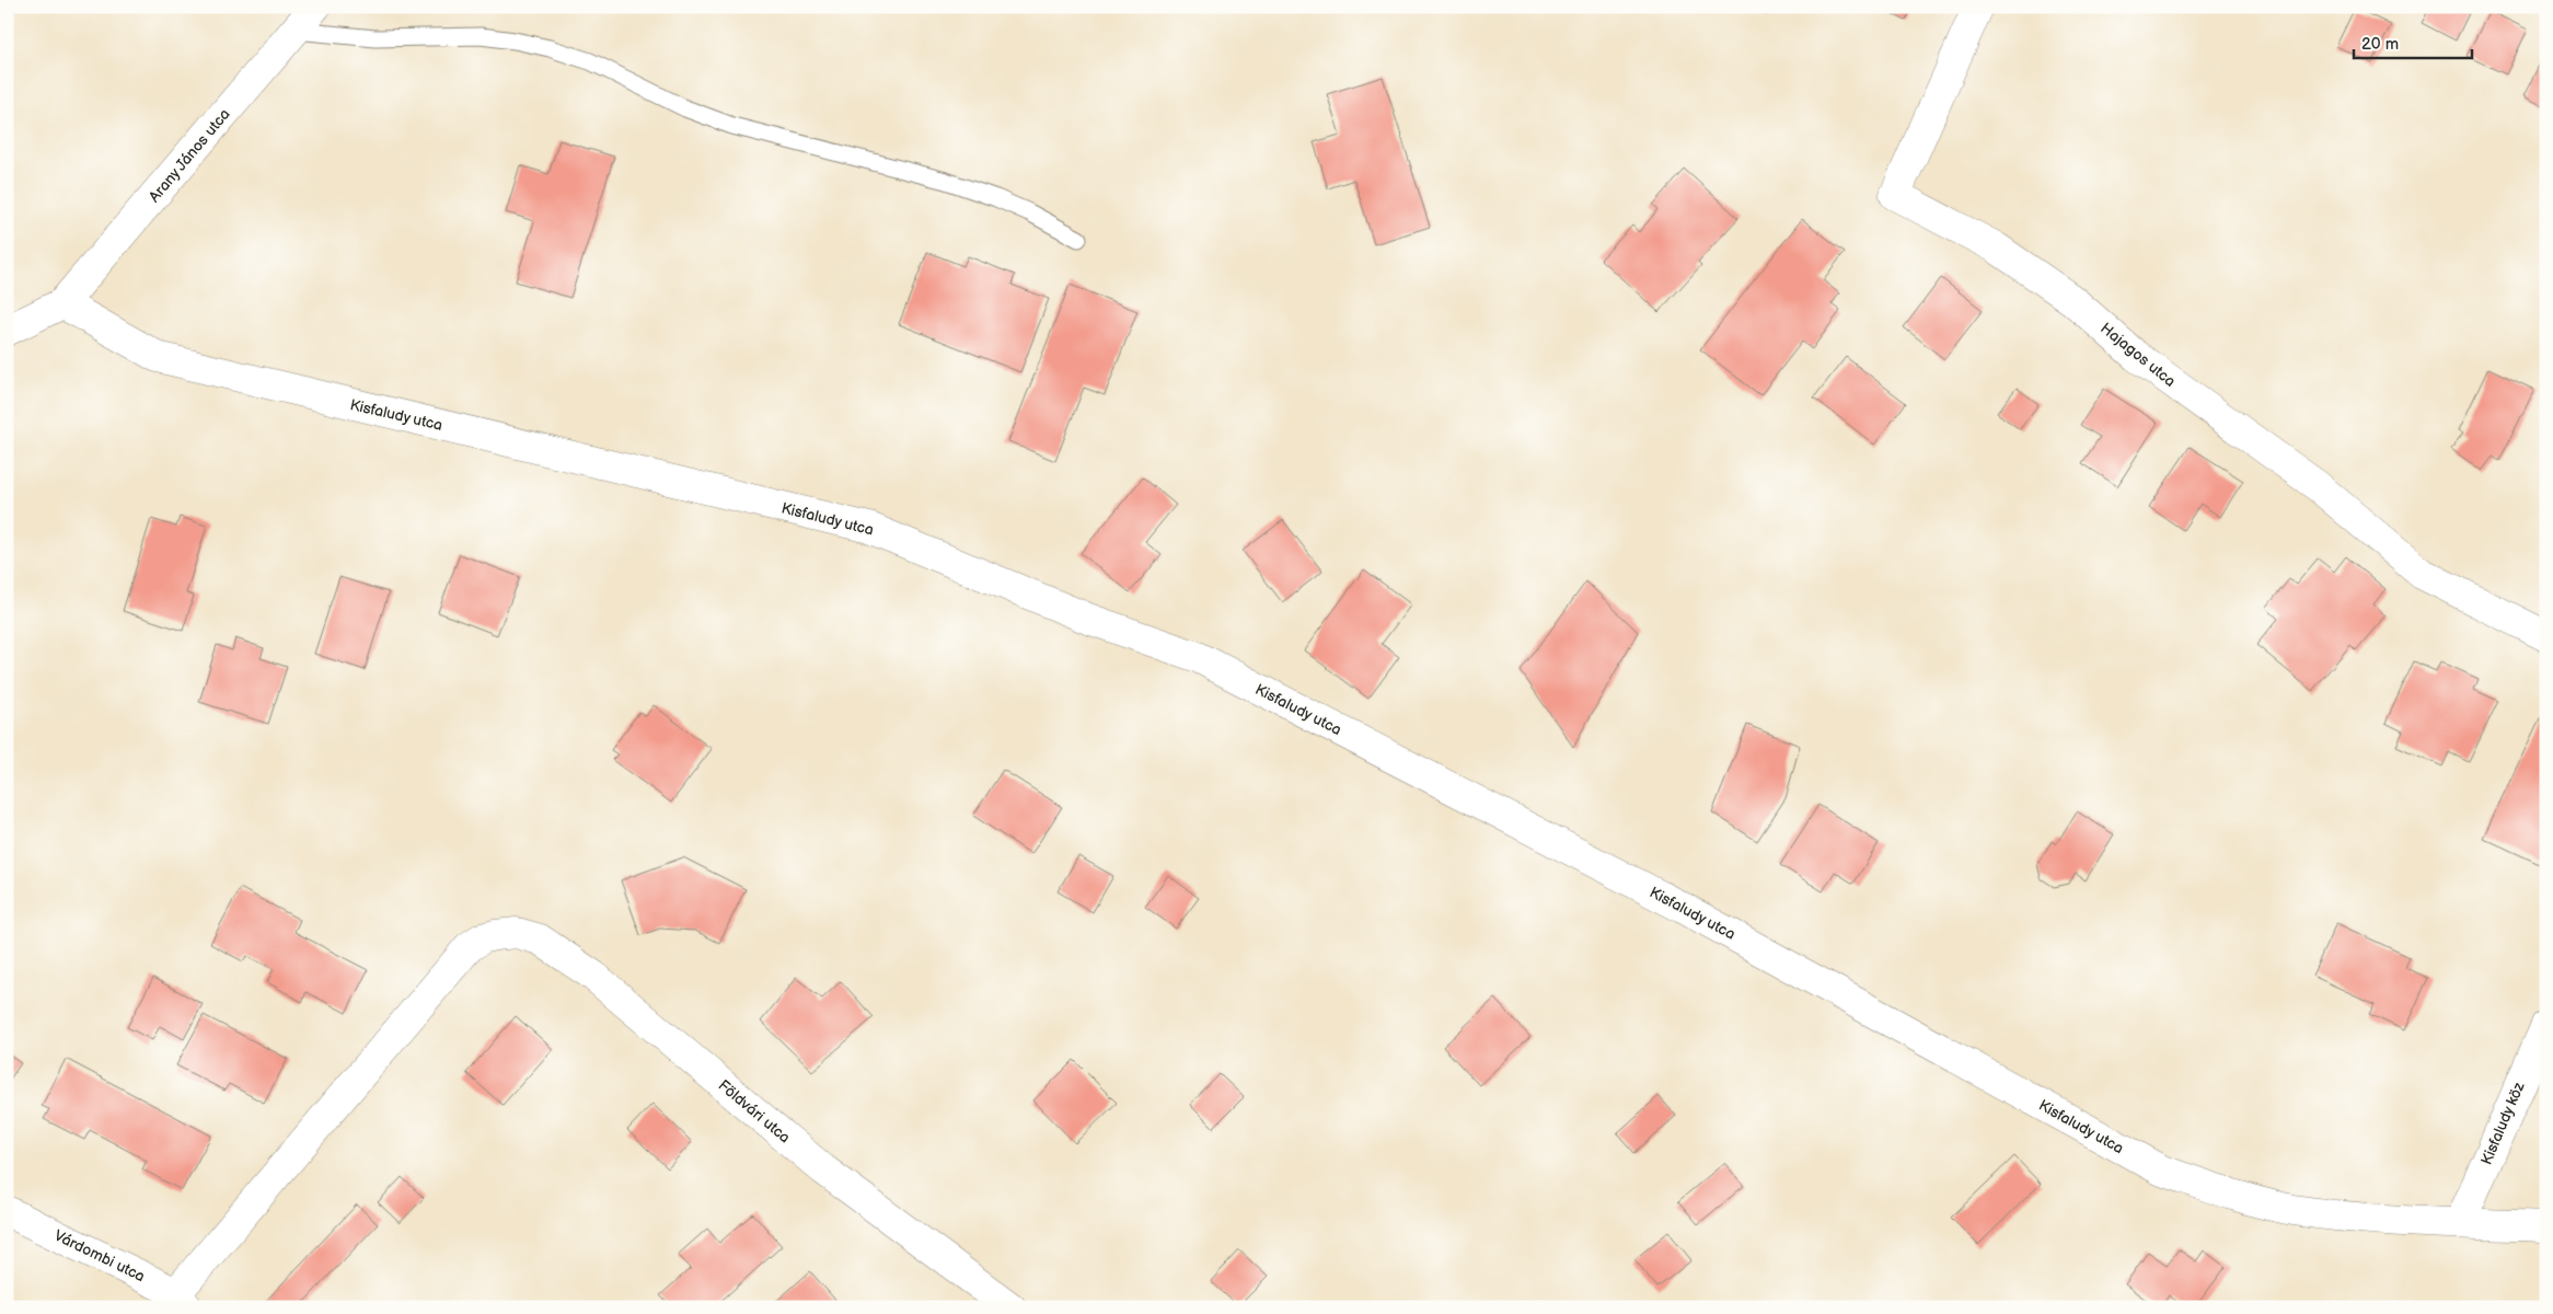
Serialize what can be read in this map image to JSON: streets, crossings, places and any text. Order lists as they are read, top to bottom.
{
  "streets": {
    "street": [
      "Arany János utca",
      "Hajagos utca",
      "Kisfaludy utca",
      "Földvári utca",
      "Kisfaludy köz",
      "Várdombi utca"
    ]
  },
  "crossings": [
    ["Arany János utca", "Kisfaludy utca"],
    ["Kisfaludy utca", "Kisfaludy köz"],
    ["Földvári utca", "Várdombi utca"]
  ],
  "scale_bar": "20 m"
}
